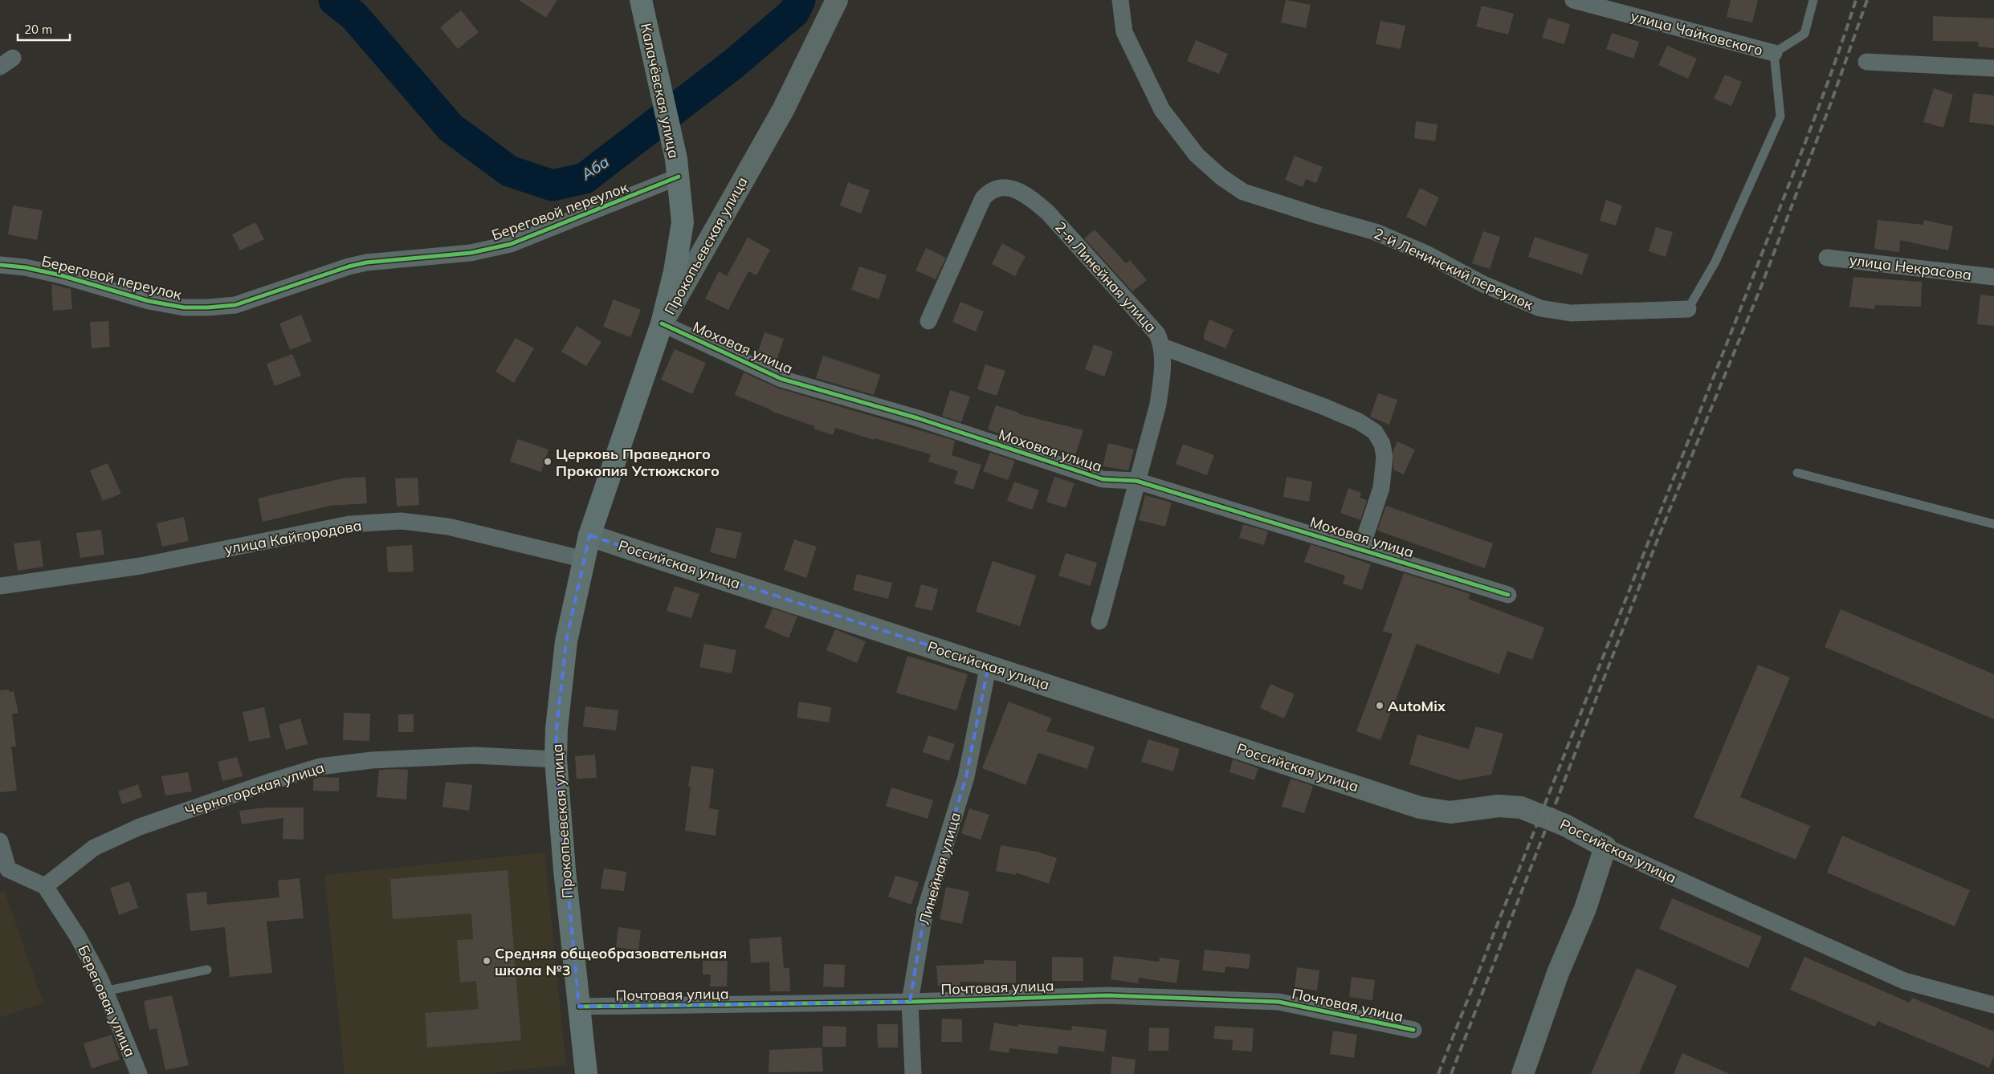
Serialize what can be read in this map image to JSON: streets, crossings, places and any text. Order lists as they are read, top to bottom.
{
  "streets": {
    "main road": ["Калачёвская улица", "Прокопьевская улица", "Российская улица"],
    "street": [
      "улица Чайковского",
      "Береговой переулок",
      "улица Некрасова",
      "2-й Ленинский переулок",
      "2-я Линейная улица",
      "Моховая улица",
      "улица Кайгородова",
      "Черногорская улица",
      "Линейная улица",
      "Почтовая улица",
      "Береговая улица"
    ]
  },
  "crossings": [
    ["Калачёвская улица", "Береговой переулок"],
    ["Калачёвская улица", "Прокопьевская улица"],
    ["Калачёвская улица", "Моховая улица"],
    ["Прокопьевская улица", "Моховая улица"],
    ["Прокопьевская улица", "улица Кайгородова"],
    ["Прокопьевская улица", "Российская улица"],
    ["Прокопьевская улица", "Черногорская улица"],
    ["Прокопьевская улица", "Почтовая улица"],
    ["2-я Линейная улица", "Моховая улица"],
    ["Российская улица", "Линейная улица"],
    ["Черногорская улица", "Береговая улица"],
    ["Линейная улица", "Почтовая улица"]
  ],
  "water": ["Аба"],
  "places": ["Церковь Праведного Прокопия Устюжского", "AutoMix", "Средняя общеобразовательная школа №3"],
  "scale_bar": "20 m"
}
